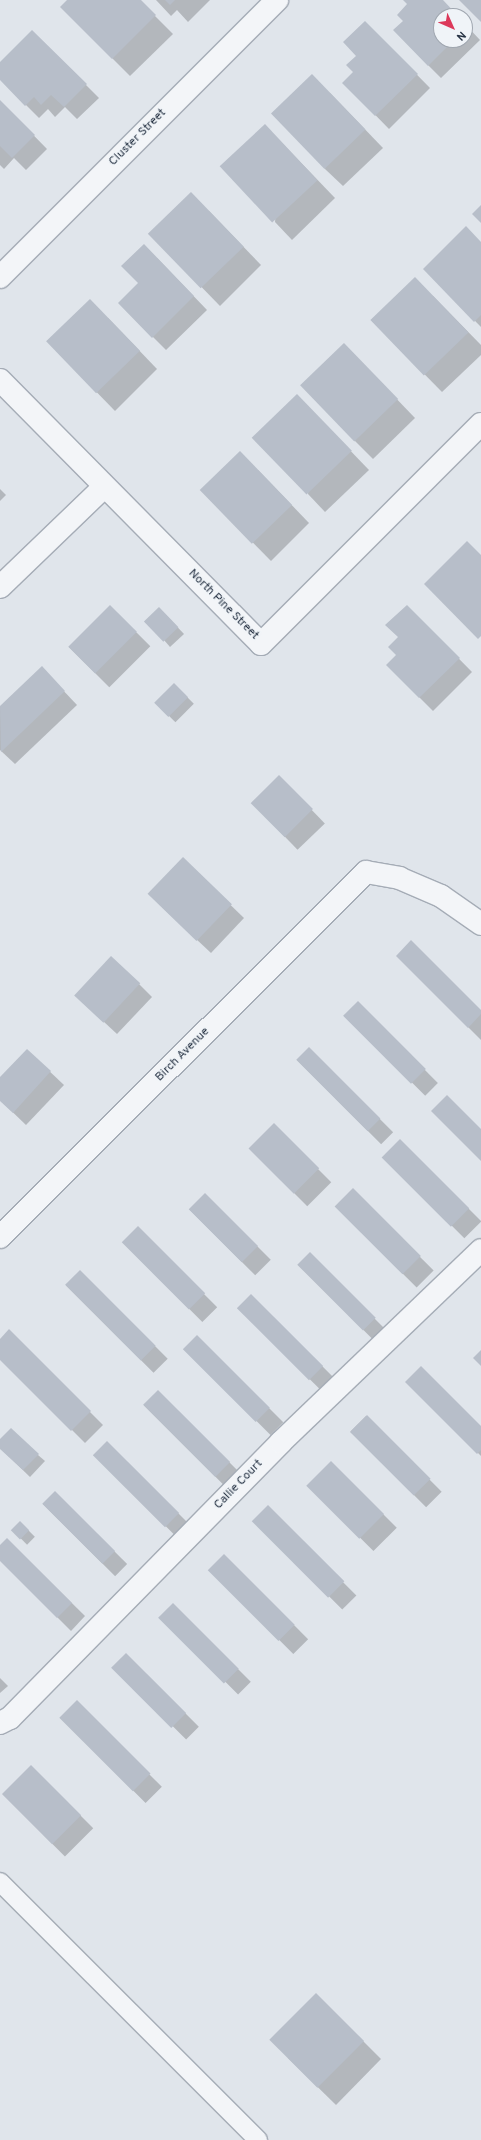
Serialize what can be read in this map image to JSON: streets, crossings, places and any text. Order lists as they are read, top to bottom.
{
  "streets": {
    "street": [
      "Cluster Street",
      "North Pine Street",
      "Birch Avenue",
      "Callie Court"
    ]
  },
  "north": "bottom right"
}
